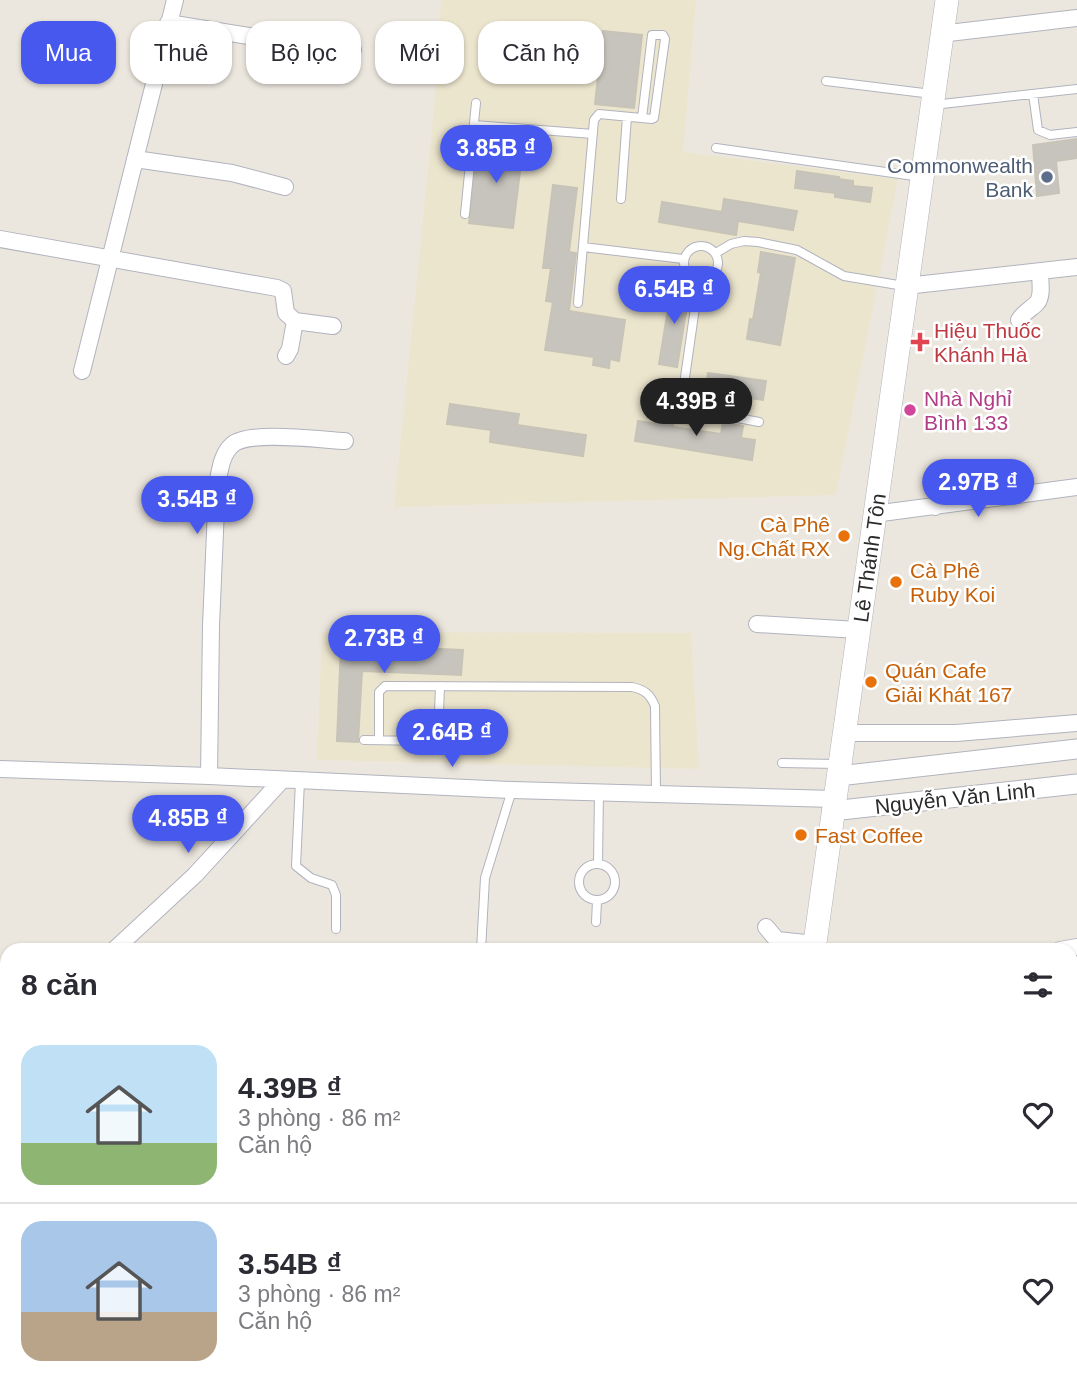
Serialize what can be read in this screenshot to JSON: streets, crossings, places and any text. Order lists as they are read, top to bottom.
{
  "streets": {
    "main road": ["Lê Thánh Tôn"],
    "street": ["Nguyễn Văn Linh"]
  },
  "crossings": [
    ["Lê Thánh Tôn", "Nguyễn Văn Linh"]
  ],
  "places": {
    "other": [
      "Commonwealth Bank",
      "Nhà Nghỉ Bình 133",
      "Cà Phê Ng.Chất RX",
      "Cà Phê Ruby Koi",
      "Quán Cafe Giải Khát 167",
      "Fast Coffee"
    ],
    "health": ["Hiệu Thuốc Khánh Hà"]
  },
  "page": {
    "chip": [
      "Mua",
      "Thuê",
      "Bộ lọc",
      "Mới",
      "Căn hộ"
    ],
    "price": [
      "3.85B ₫",
      "6.54B ₫",
      "4.39B ₫",
      "2.97B ₫",
      "3.54B ₫",
      "2.73B ₫",
      "2.64B ₫",
      "4.85B ₫"
    ],
    "heading": "8 căn",
    "list": [
      {
        "name": "4.39B ₫",
        "note": "3 phòng · 86 m² · Căn hộ"
      },
      {
        "name": "3.54B ₫",
        "note": "3 phòng · 86 m² · Căn hộ"
      }
    ]
  }
}
